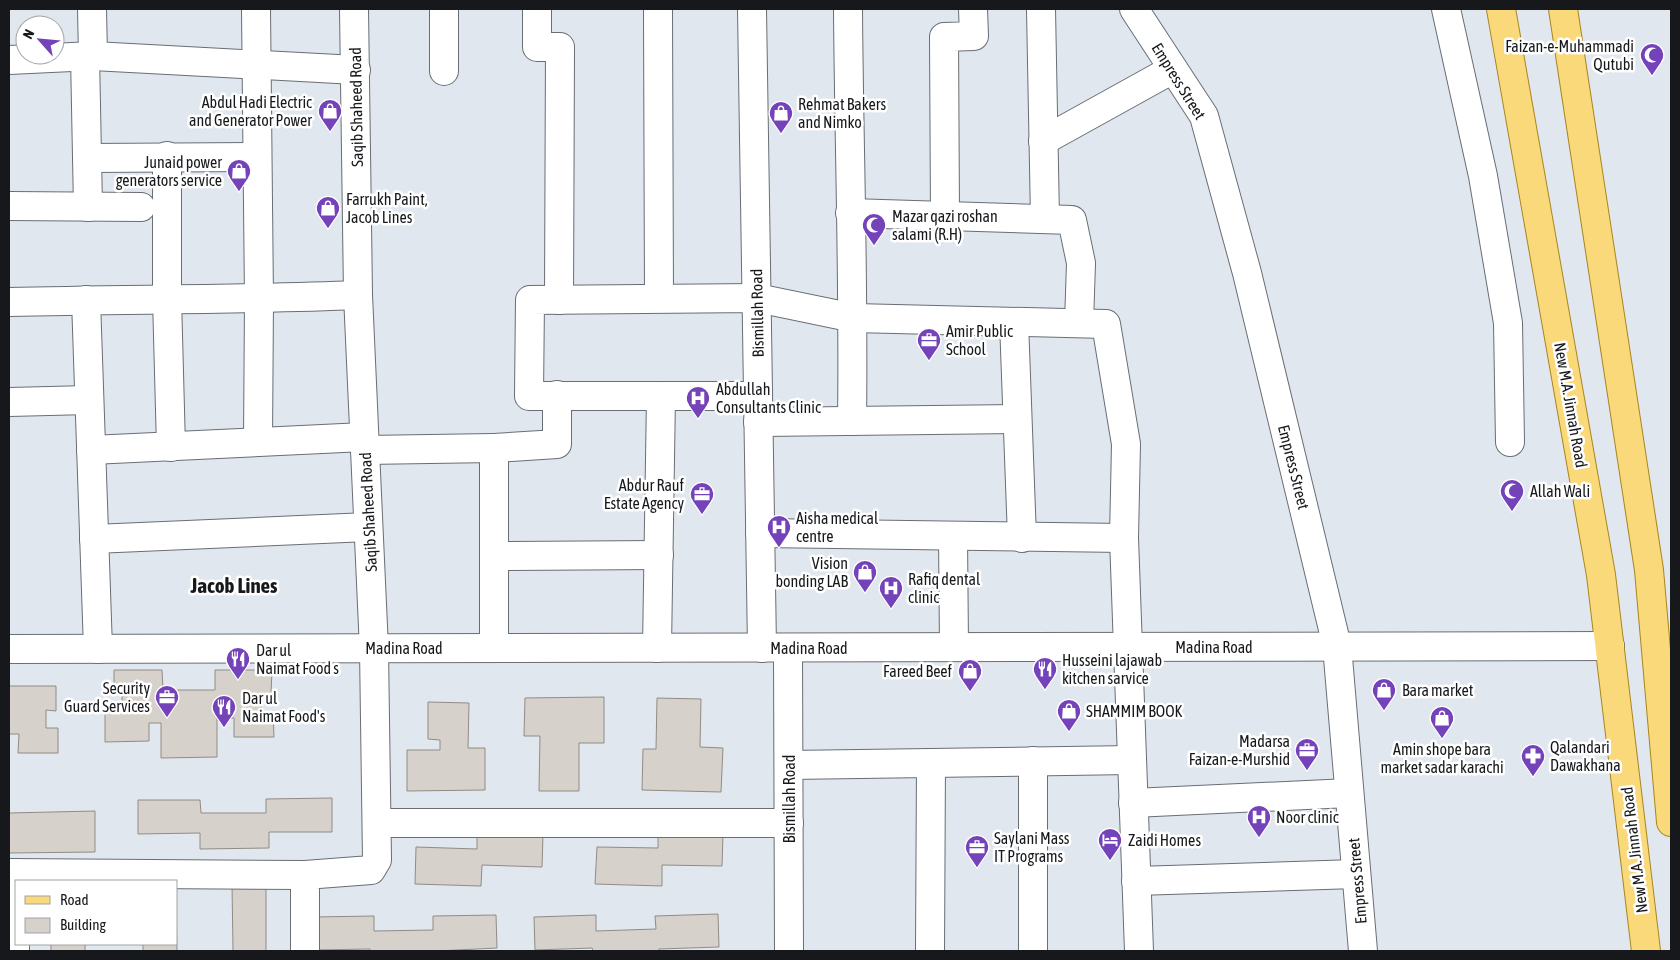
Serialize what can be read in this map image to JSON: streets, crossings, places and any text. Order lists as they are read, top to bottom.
{
  "streets": {
    "main road": ["New M.A. Jinnah Road"],
    "street": [
      "Empress Street",
      "Saqib Shaheed Road",
      "Bismillah Road",
      "Madina Road"
    ]
  },
  "crossings": [
    ["Empress Street", "Madina Road"],
    ["Saqib Shaheed Road", "Madina Road"],
    ["Bismillah Road", "Madina Road"],
    ["New M.A. Jinnah Road", "Madina Road"]
  ],
  "districts": ["Jacob Lines"],
  "places": {
    "mosque": ["Faizan-e-Muhammadi Qutubi", "Mazar qazi roshan salami (R.H)", "Allah Wali"],
    "shop": [
      "Abdul Hadi Electric and Generator Power",
      "Rehmat Bakers and Nimko",
      "Junaid power generators service",
      "Farrukh Paint, Jacob Lines",
      "Vision bonding LAB",
      "Fareed Beef",
      "Bara market",
      "SHAMMIM BOOK",
      "Amin shope bara market sadar karachi"
    ],
    "office": [
      "Amir Public School",
      "Abdur Rauf Estate Agency",
      "Security Guard Services",
      "Madarsa Faizan-e-Murshid",
      "Saylani Mass IT Programs"
    ],
    "hospital": [
      "Abdullah Consultants Clinic",
      "Aisha medical centre",
      "Rafiq dental clinic",
      "Noor clinic"
    ],
    "restaurant": ["Dar ul Naimat Food s", "Husseini lajawab kitchen sarvice", "Dar ul Naimat Food's"],
    "pharmacy": ["Qalandari Dawakhana"],
    "hotel": ["Zaidi Homes"]
  },
  "legend": ["Road", "Building"],
  "north": "top left"
}
